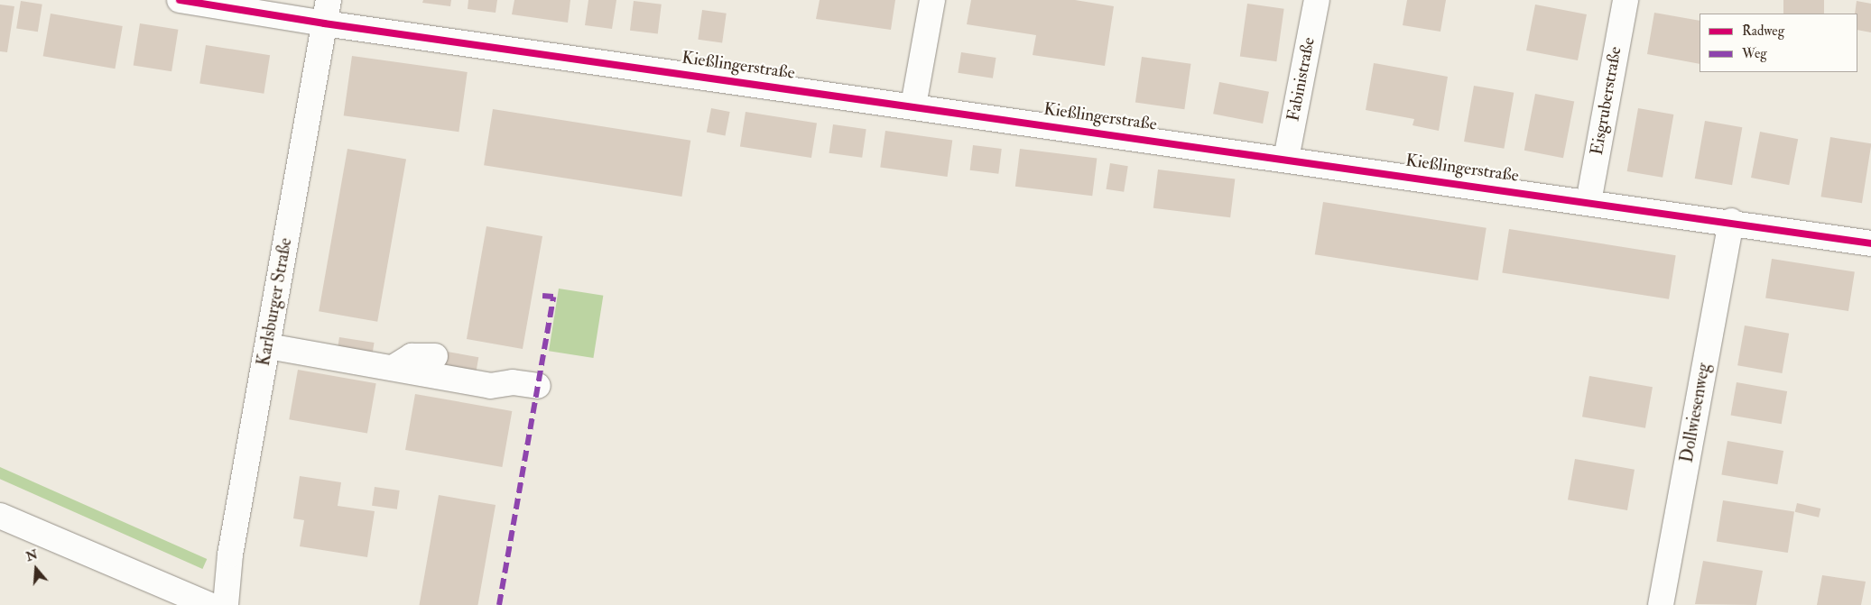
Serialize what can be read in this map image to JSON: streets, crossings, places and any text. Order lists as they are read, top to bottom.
{
  "streets": {
    "street": [
      "Kießlingerstraße",
      "Fabinistraße",
      "Eisgruberstraße",
      "Karlsburger Straße",
      "Dollwiesenweg"
    ]
  },
  "crossings": [
    ["Kießlingerstraße", "Fabinistraße"],
    ["Kießlingerstraße", "Eisgruberstraße"],
    ["Kießlingerstraße", "Karlsburger Straße"],
    ["Kießlingerstraße", "Dollwiesenweg"]
  ],
  "legend": ["Radweg", "Weg"],
  "north": "top"
}
